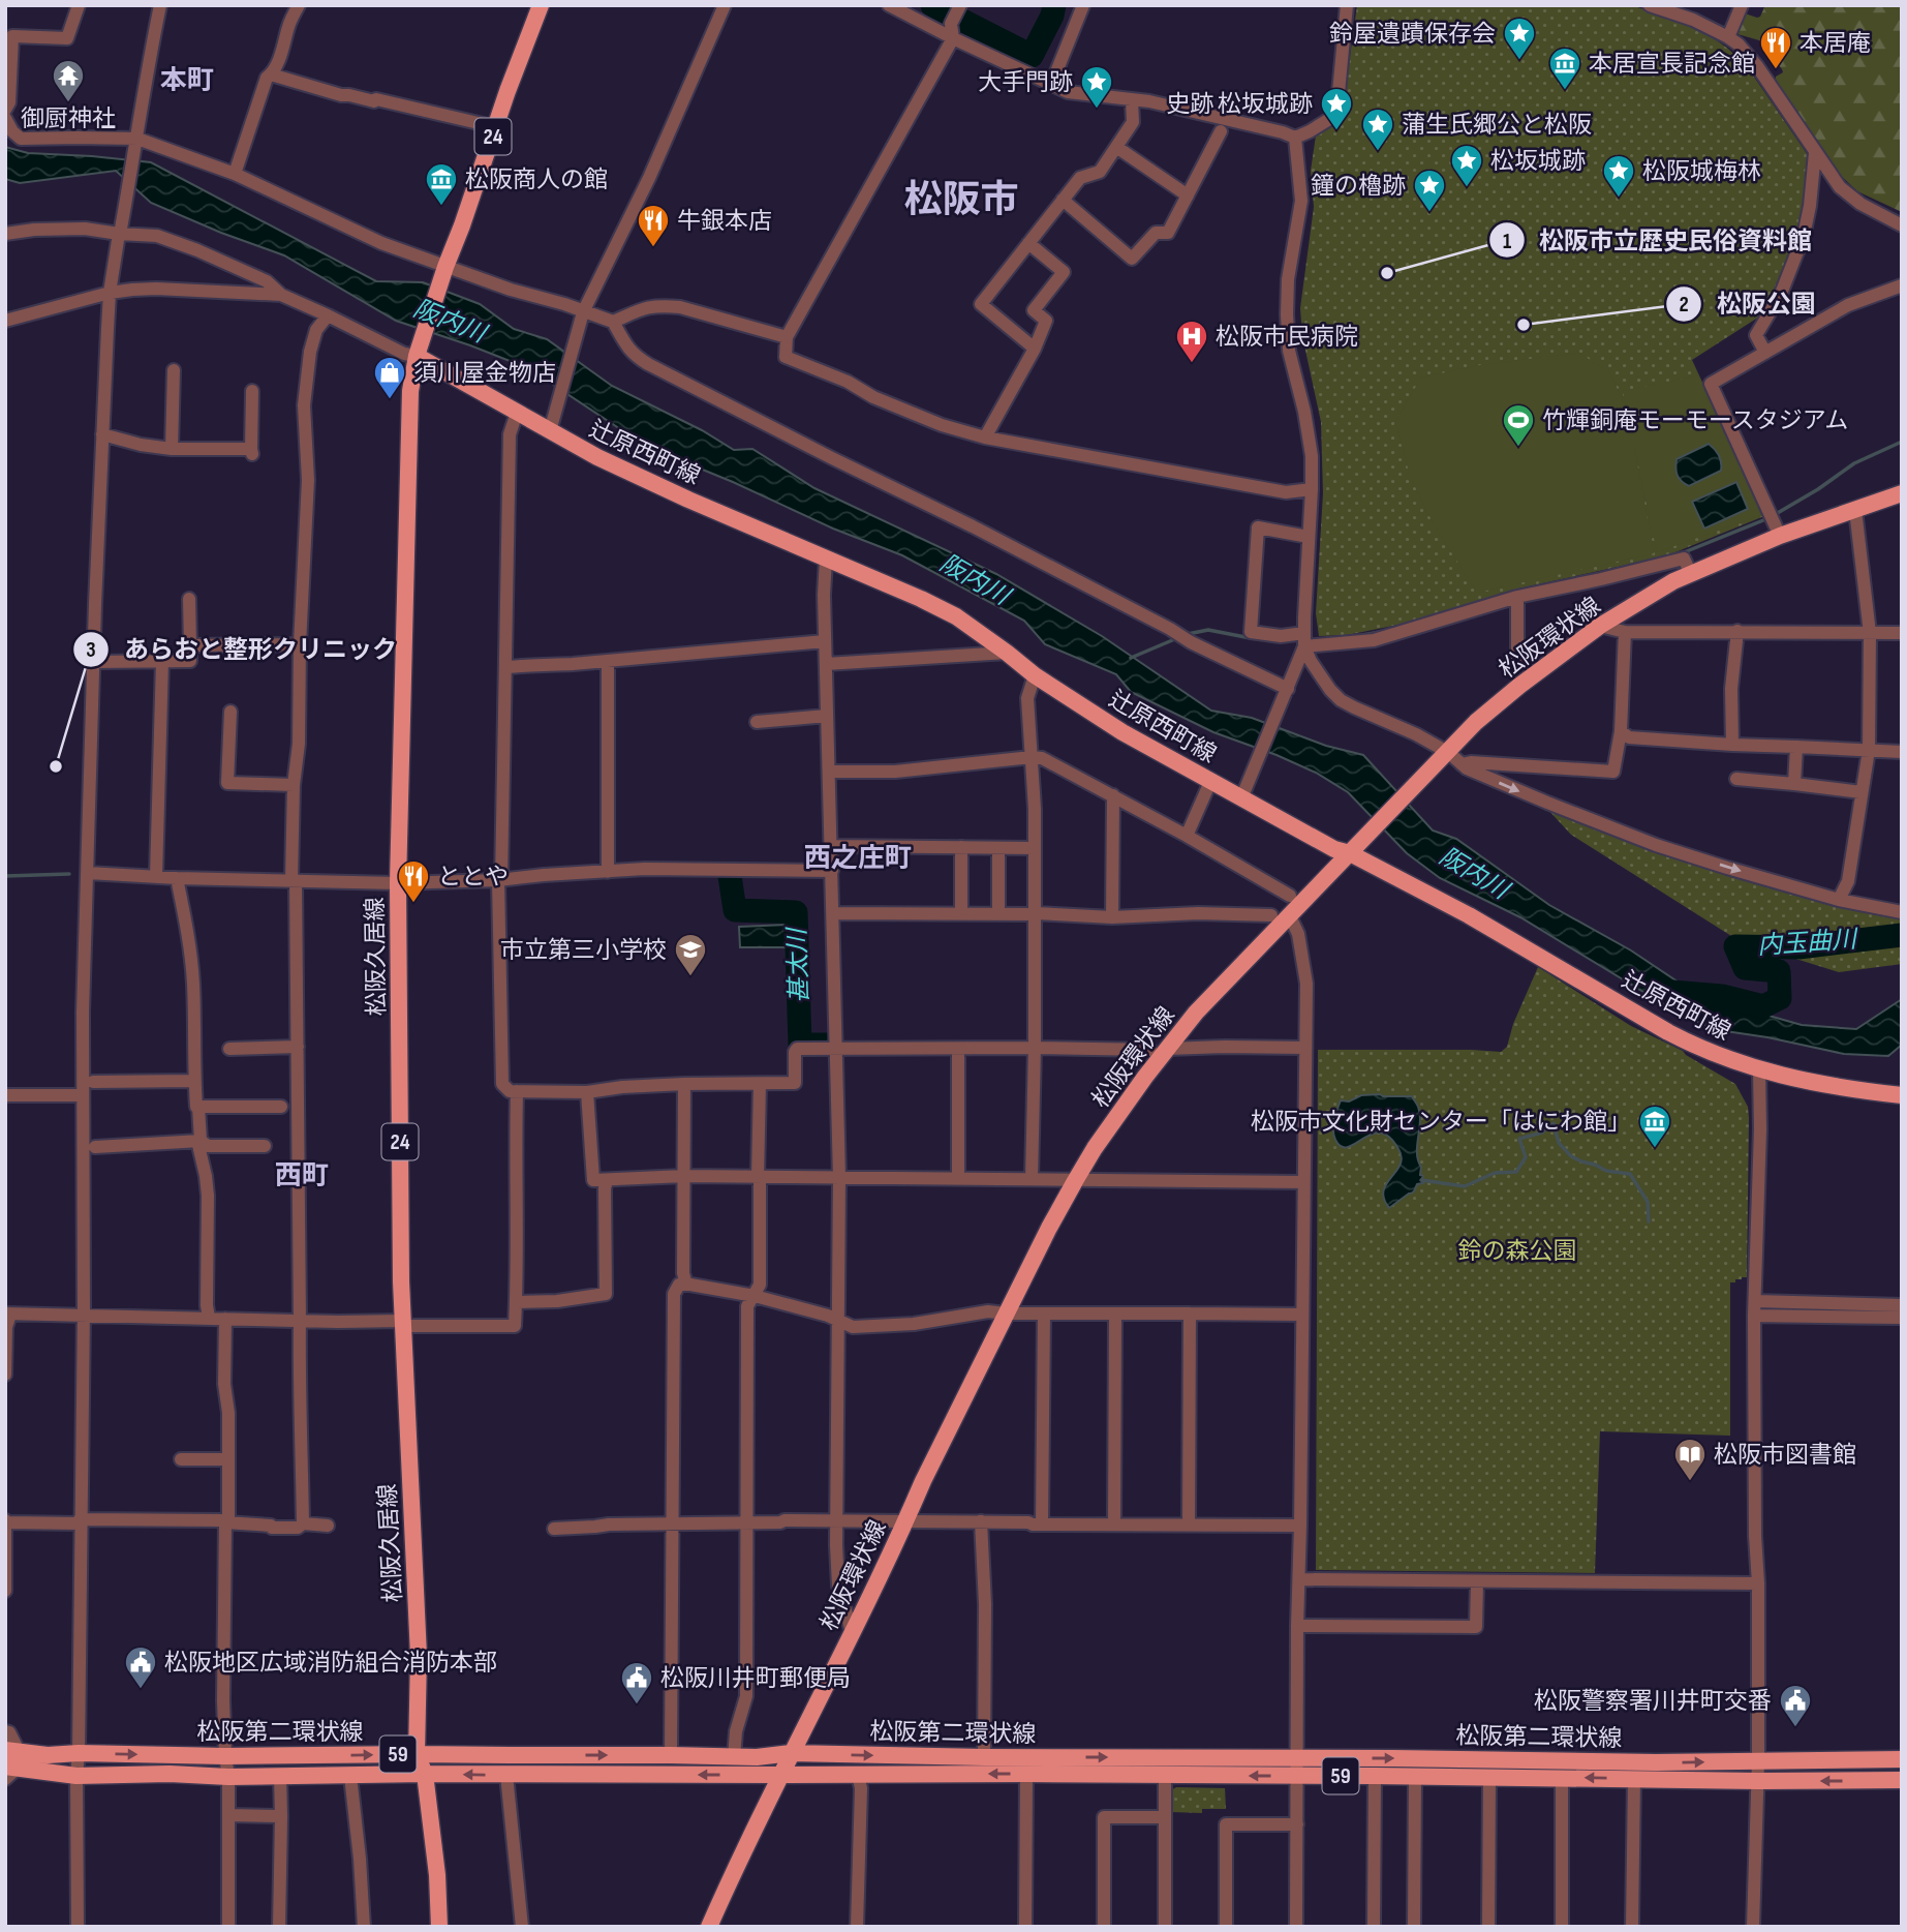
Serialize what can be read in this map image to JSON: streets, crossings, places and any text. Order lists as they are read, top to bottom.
{
  "streets": {
    "main road": [
      "24",
      "辻原西町線",
      "松阪環状線",
      "松阪久居線",
      "松阪第二環状線",
      "59"
    ]
  },
  "crossings": [
    ["辻原西町線", "松阪環状線"],
    ["辻原西町線", "松阪久居線"],
    ["松阪環状線", "松阪第二環状線"],
    ["松阪久居線", "松阪第二環状線"]
  ],
  "districts": [
    "本町",
    "松阪市",
    "西之庄町",
    "西町"
  ],
  "water": ["阪内川", "内玉曲川", "甚太川"],
  "parks": ["鈴の森公園"],
  "places": {
    "place": [
      "鈴屋遺蹟保存会",
      "大手門跡",
      "史跡 松坂城跡",
      "蒲生氏郷公と松阪",
      "松坂城跡",
      "松阪城梅林",
      "鐘の櫓跡"
    ],
    "restaurant": ["本居庵", "牛銀本店", "ととや"],
    "museum": ["本居宣長記念館", "松阪商人の館", "松阪市文化財センター「はにわ館」"],
    "temple": ["御厨神社"],
    "other": ["松阪市立歴史民俗資料館", "松阪公園", "あらおと整形クリニック"],
    "hospital": ["松阪市民病院"],
    "shop": ["須川屋金物店"],
    "sports": ["竹輝銅庵モーモースタジアム"],
    "school or university": ["市立第三小学校"],
    "library": ["松阪市図書館"],
    "public building": ["松阪地区広域消防組合消防本部", "松阪川井町郵便局", "松阪警察署川井町交番"]
  }
}
